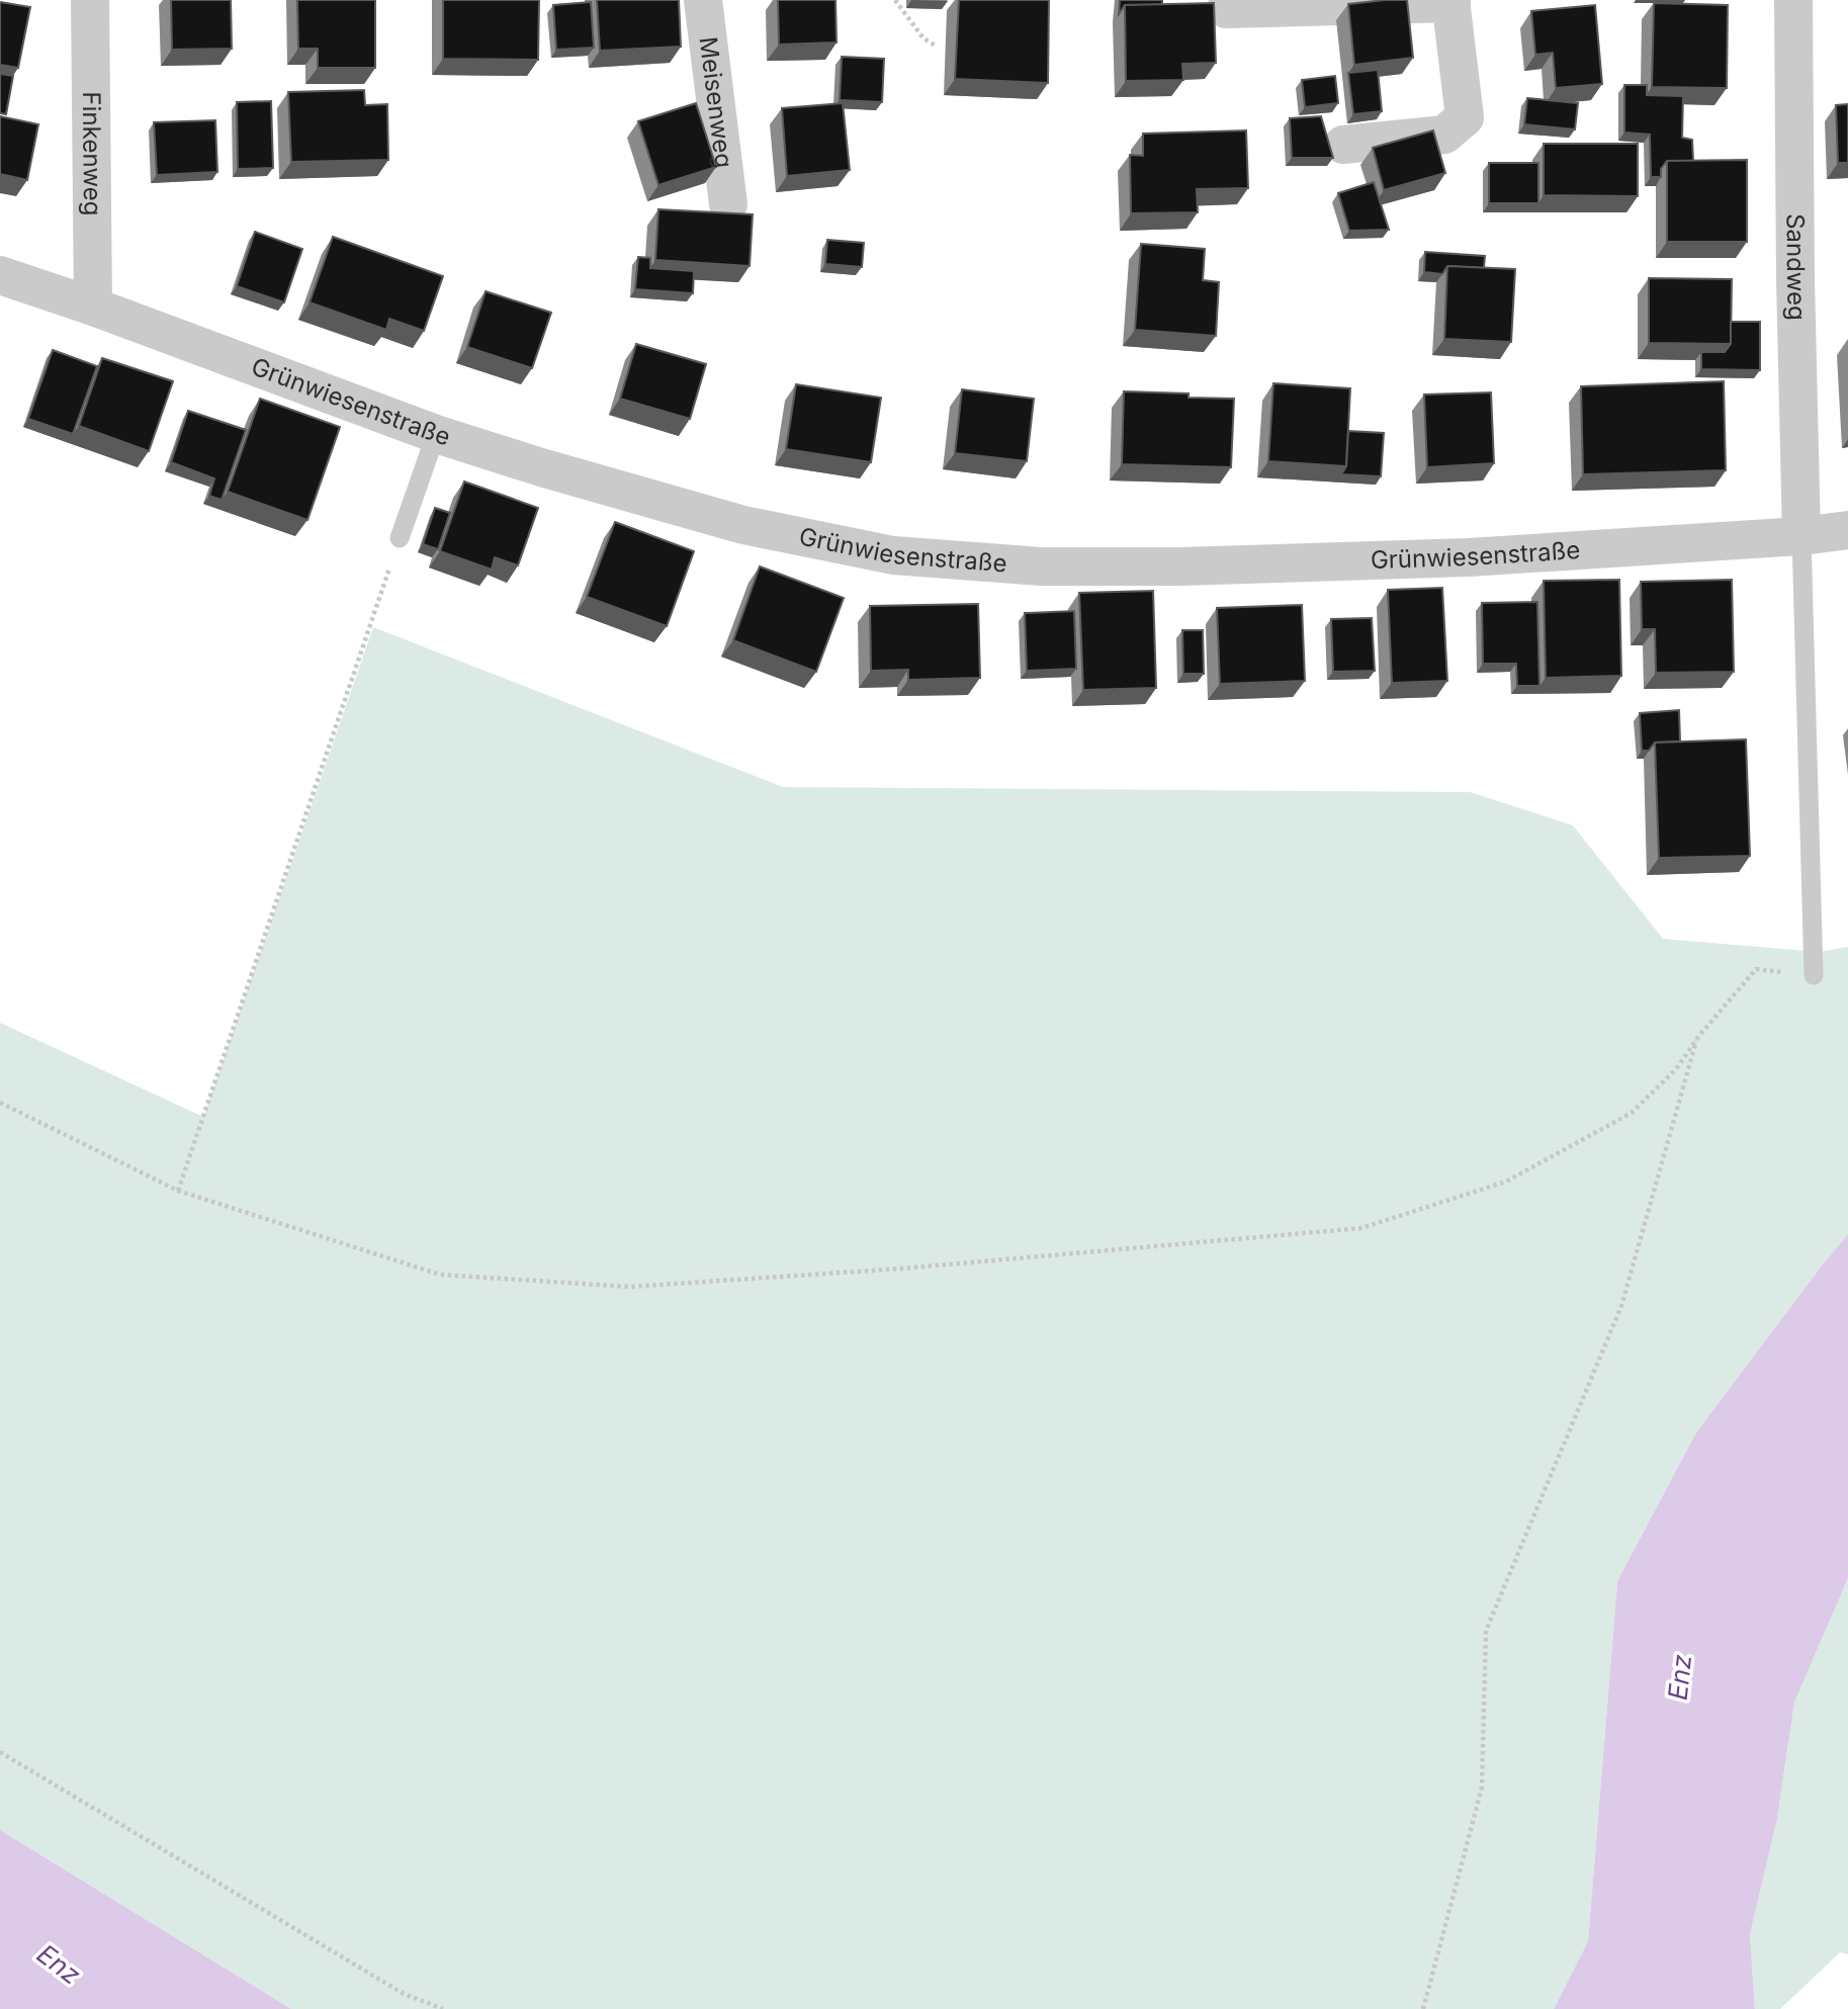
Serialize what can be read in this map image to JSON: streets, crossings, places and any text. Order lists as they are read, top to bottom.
{
  "streets": {
    "street": [
      "Meisenweg",
      "Finkenweg",
      "Sandweg",
      "Grünwiesenstraße"
    ]
  },
  "crossings": [
    ["Finkenweg", "Grünwiesenstraße"],
    ["Sandweg", "Grünwiesenstraße"]
  ],
  "water": ["Enz"]
}
